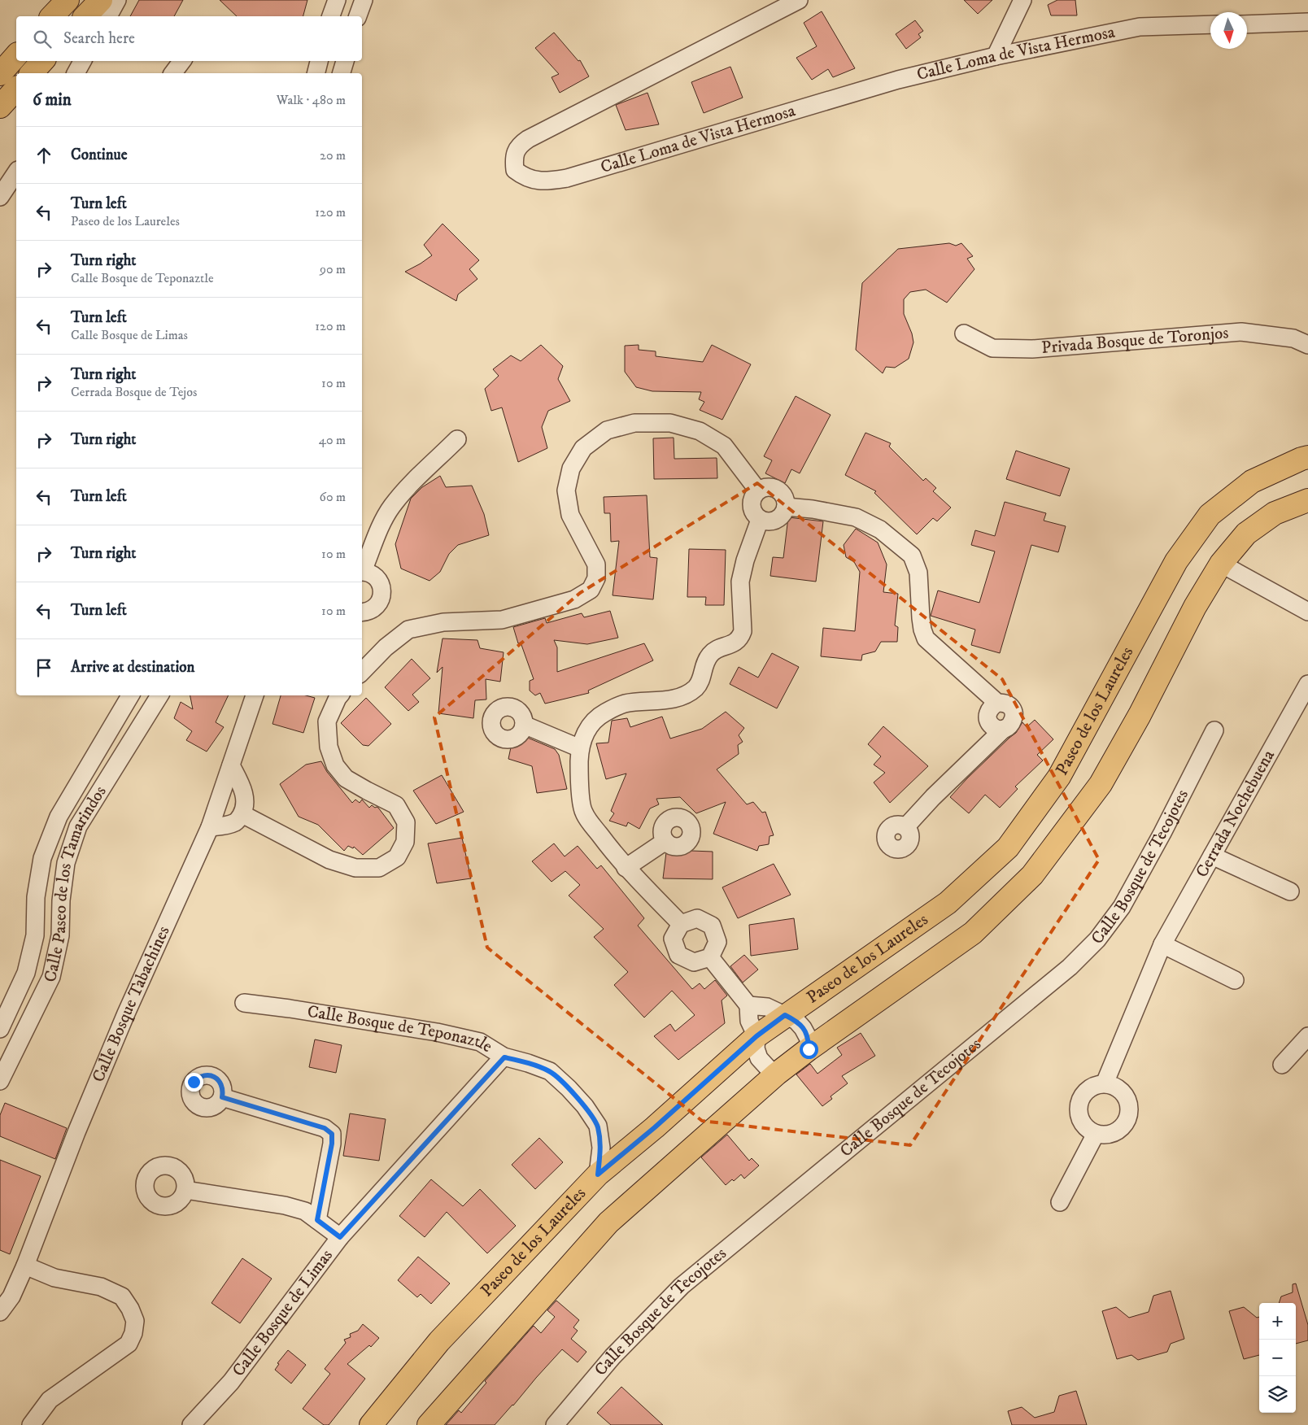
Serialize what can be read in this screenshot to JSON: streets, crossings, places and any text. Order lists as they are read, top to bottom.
{
  "streets": {
    "main road": ["Paseo de los Laureles"],
    "street": [
      "Calle Loma de Vista Hermosa",
      "Privada Bosque de Toronjos",
      "Cerrada Nochebuena",
      "Calle Bosque de Tecojotes",
      "Calle Paseo de los Tamarindos",
      "Calle Bosque Tabachines",
      "Calle Bosque de Teponaztle",
      "Calle Bosque de Limas"
    ]
  },
  "crossings": [
    ["Paseo de los Laureles", "Calle Bosque de Teponaztle"],
    ["Calle Bosque de Teponaztle", "Calle Bosque de Limas"]
  ],
  "north": "bottom",
  "page": {
    "search": "Search here",
    "heading": ["6 min", "Walk · 480 m"],
    "list": [
      ["Continue", "20 m"],
      ["Turn left", "Paseo de los Laureles", "120 m"],
      ["Turn right", "Calle Bosque de Teponaztle", "90 m"],
      ["Turn left", "Calle Bosque de Limas", "120 m"],
      ["Turn right", "Cerrada Bosque de Tejos", "10 m"],
      ["Turn right", "40 m"],
      ["Turn left", "60 m"],
      ["Turn right", "10 m"],
      ["Turn left", "10 m"],
      "Arrive at destination"
    ],
    "map_buttons": ["+", "−"]
  }
}
